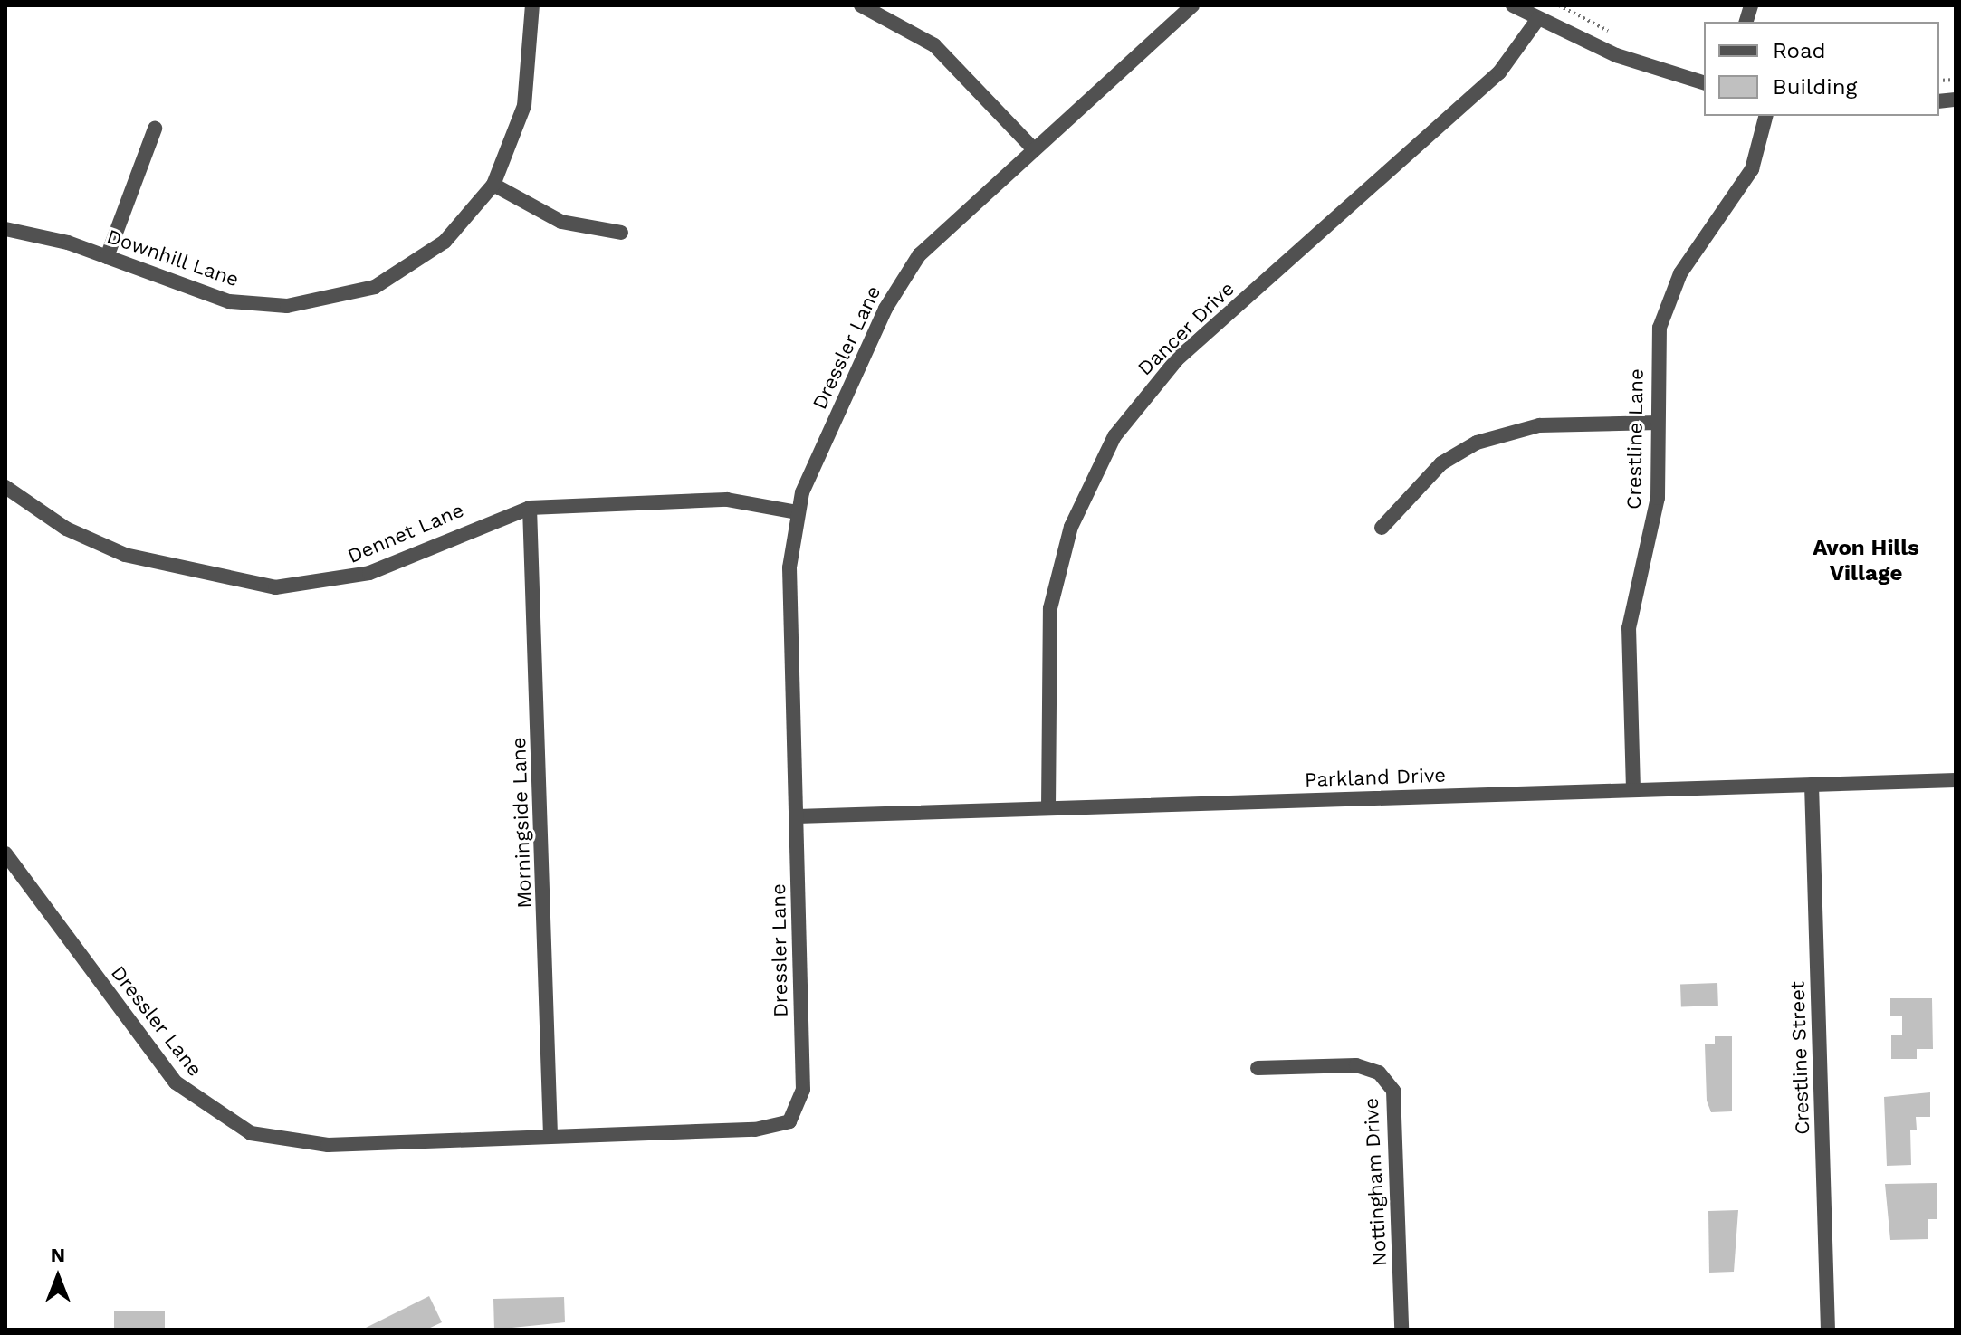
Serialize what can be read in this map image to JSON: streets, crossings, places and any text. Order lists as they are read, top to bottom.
{
  "streets": {
    "street": [
      "Downhill Lane",
      "Dancer Drive",
      "Dressler Lane",
      "Crestline Lane",
      "Dennet Lane",
      "Parkland Drive",
      "Morningside Lane",
      "Crestline Street",
      "Nottingham Drive"
    ]
  },
  "crossings": [
    ["Dancer Drive", "Parkland Drive"],
    ["Dressler Lane", "Dennet Lane"],
    ["Dressler Lane", "Parkland Drive"],
    ["Dressler Lane", "Morningside Lane"],
    ["Crestline Lane", "Parkland Drive"],
    ["Dennet Lane", "Morningside Lane"],
    ["Parkland Drive", "Crestline Street"]
  ],
  "districts": ["Avon Hills Village"],
  "legend": ["Road", "Building"],
  "north": "top"
}
